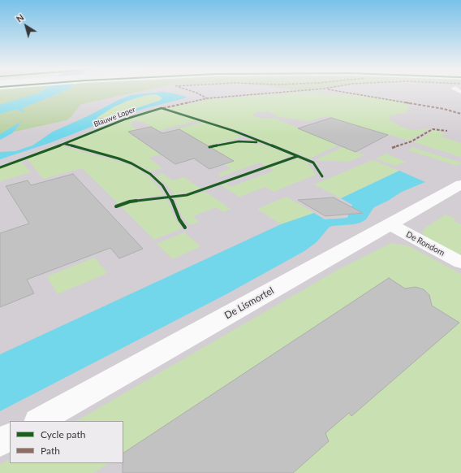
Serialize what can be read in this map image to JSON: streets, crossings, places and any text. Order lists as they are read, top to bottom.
{
  "streets": {
    "street": ["De Rondom", "De Lismortel"],
    "cycle path": ["Blauwe Loper"]
  },
  "crossings": [
    ["De Rondom", "De Lismortel"]
  ],
  "legend": ["Cycle path", "Path"],
  "north": "top left"
}
